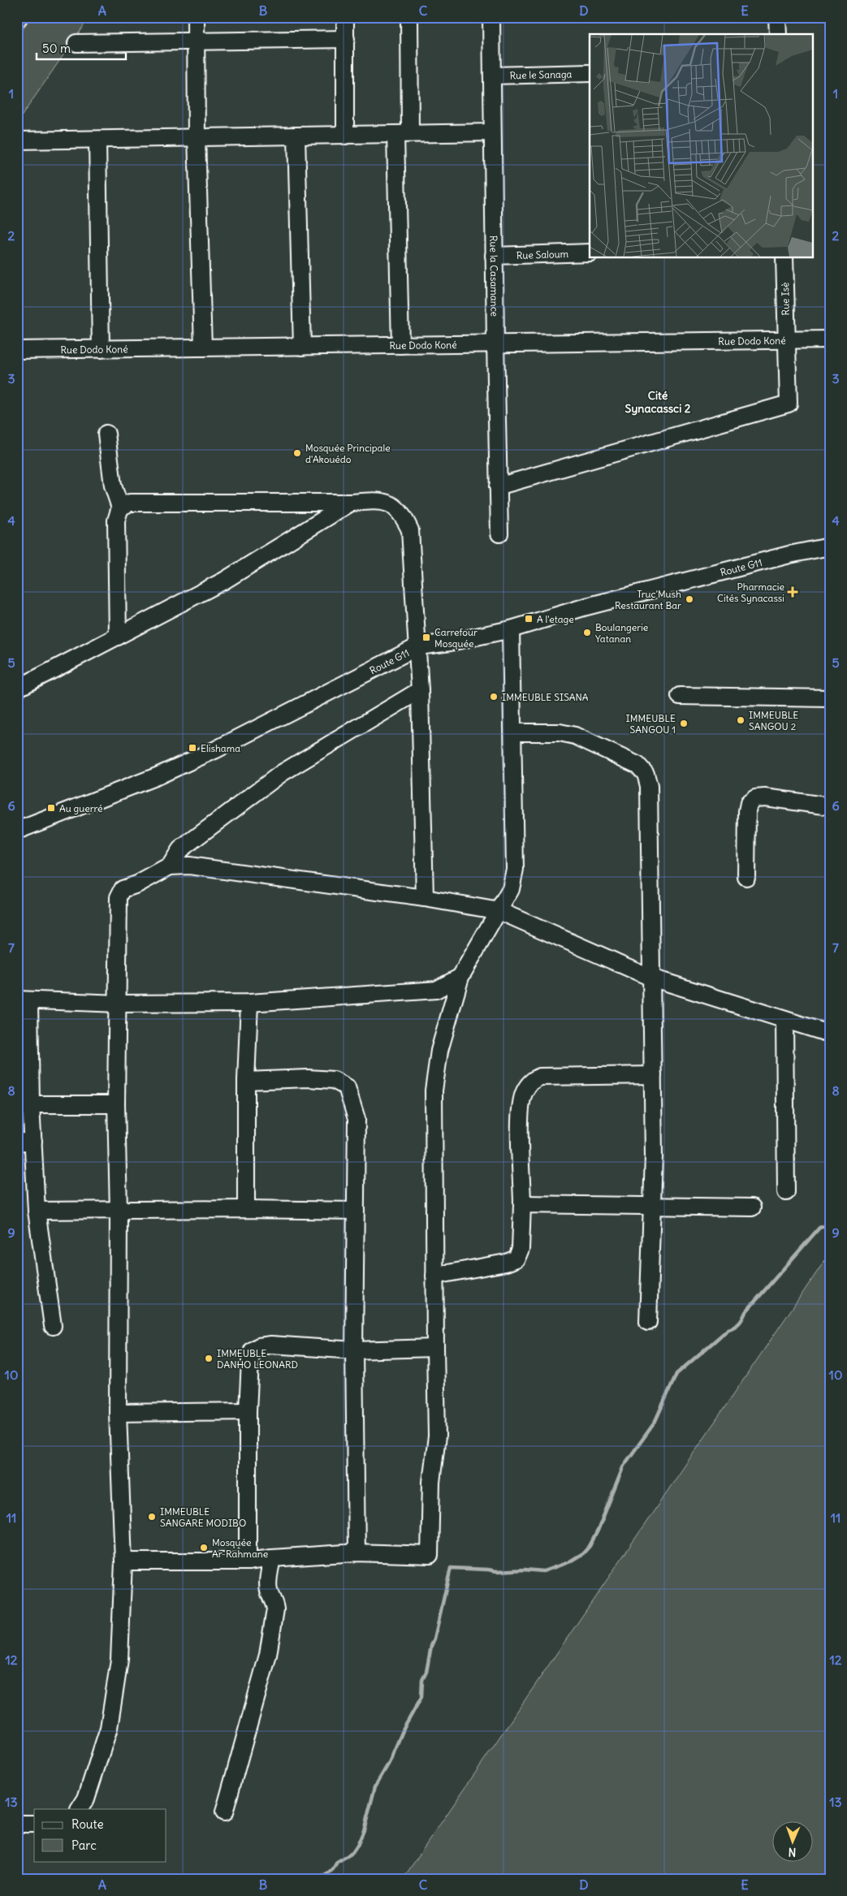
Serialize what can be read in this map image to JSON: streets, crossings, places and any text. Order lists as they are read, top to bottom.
{
  "streets": {
    "street": [
      "Rue le Sanaga",
      "Rue Saloum",
      "Rue la Casamance",
      "Rue Isè",
      "Rue Dodo Koné",
      "Route G11"
    ]
  },
  "crossings": [
    ["Rue le Sanaga", "Rue la Casamance"],
    ["Rue Saloum", "Rue la Casamance"],
    ["Rue la Casamance", "Rue Isè"],
    ["Rue la Casamance", "Rue Dodo Koné"],
    ["Rue Isè", "Rue Dodo Koné"]
  ],
  "districts": ["Cité Synacassci 2"],
  "places": {
    "other": [
      "Mosquée Principale d'Akouédo",
      "Truc'Mush Restaurant Bar",
      "Boulangerie Yatanan",
      "IMMEUBLE SISANA",
      "IMMEUBLE SANGOU 2",
      "IMMEUBLE SANGOU 1",
      "IMMEUBLE DANHO LEONARD",
      "IMMEUBLE SANGARE MODIBO",
      "Mosquée Ar-Rahmane"
    ],
    "health": ["Pharmacie Cités Synacassi"],
    "transit": [
      "A l'etage",
      "Carrefour Mosquée",
      "Elishama",
      "Au guerré"
    ]
  },
  "legend": ["Route", "Parc"],
  "scale_bar": "50 m",
  "north": "bottom",
  "grid": {
    "columns": [
      "A",
      "B",
      "C",
      "D",
      "E"
    ],
    "rows": [
      "1",
      "2",
      "3",
      "4",
      "5",
      "6",
      "7",
      "8",
      "9",
      "10",
      "11",
      "12",
      "13"
    ]
  }
}
